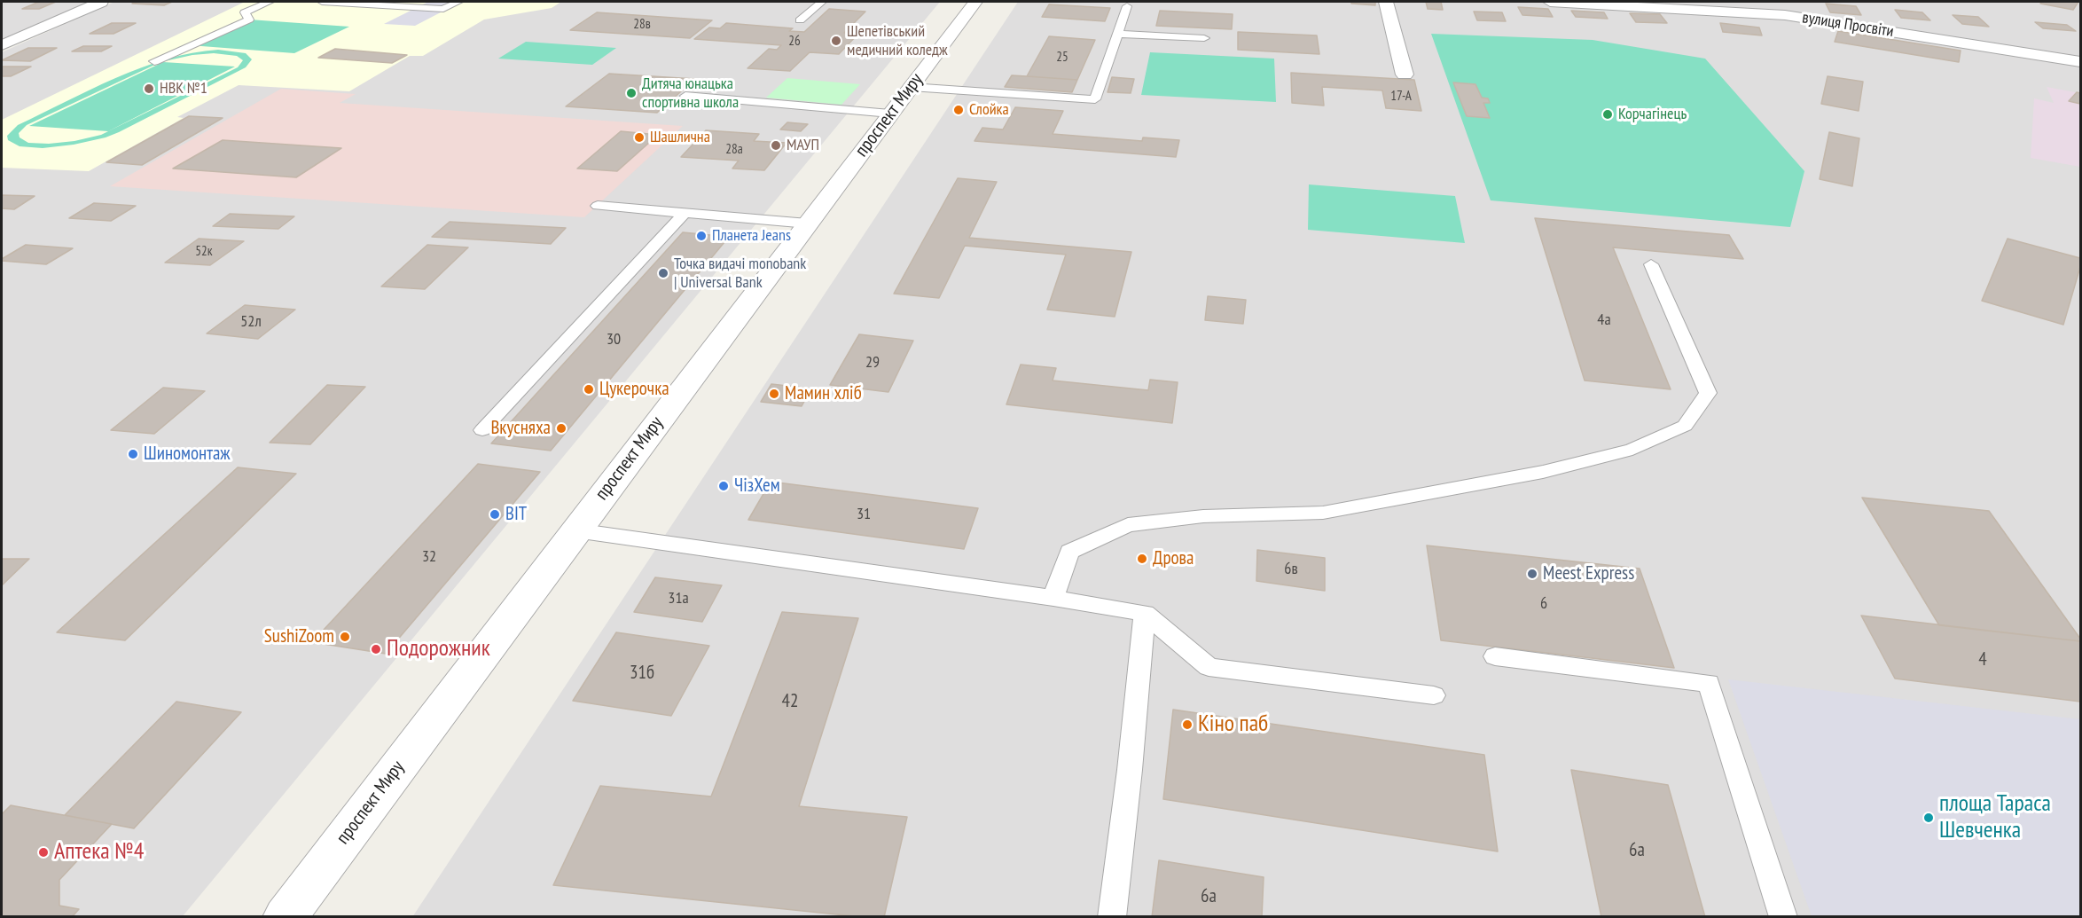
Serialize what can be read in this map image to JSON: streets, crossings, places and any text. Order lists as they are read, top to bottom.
{
  "streets": {
    "street": ["вулиця Просвіти", "проспект Миру"]
  },
  "places": [
    "Шепетівський медичний коледж",
    "НВК №1",
    "Дитяча юнацька спортивна школа",
    "Слойка",
    "Корчагінець",
    "Шашлична",
    "МАУП",
    "Планета Jeans",
    "Точка видачі monobank | Universal Bank",
    "Цукерочка",
    "Мамин хліб",
    "Вкусняха",
    "Шиномонтаж",
    "ЧізХем",
    "ВІТ",
    "Дрова",
    "Meest Express",
    "SushiZoom",
    "Подорожник",
    "Кіно паб",
    "площа Тараса Шевченка",
    "Аптека №4"
  ],
  "house_numbers": [
    "28в",
    "26",
    "25",
    "17-А",
    "28а",
    "52к",
    "4а",
    "52л",
    "30",
    "29",
    "31",
    "32",
    "6в",
    "31а",
    "6",
    "4",
    "31б",
    "42",
    "6а",
    "6а"
  ]
}
